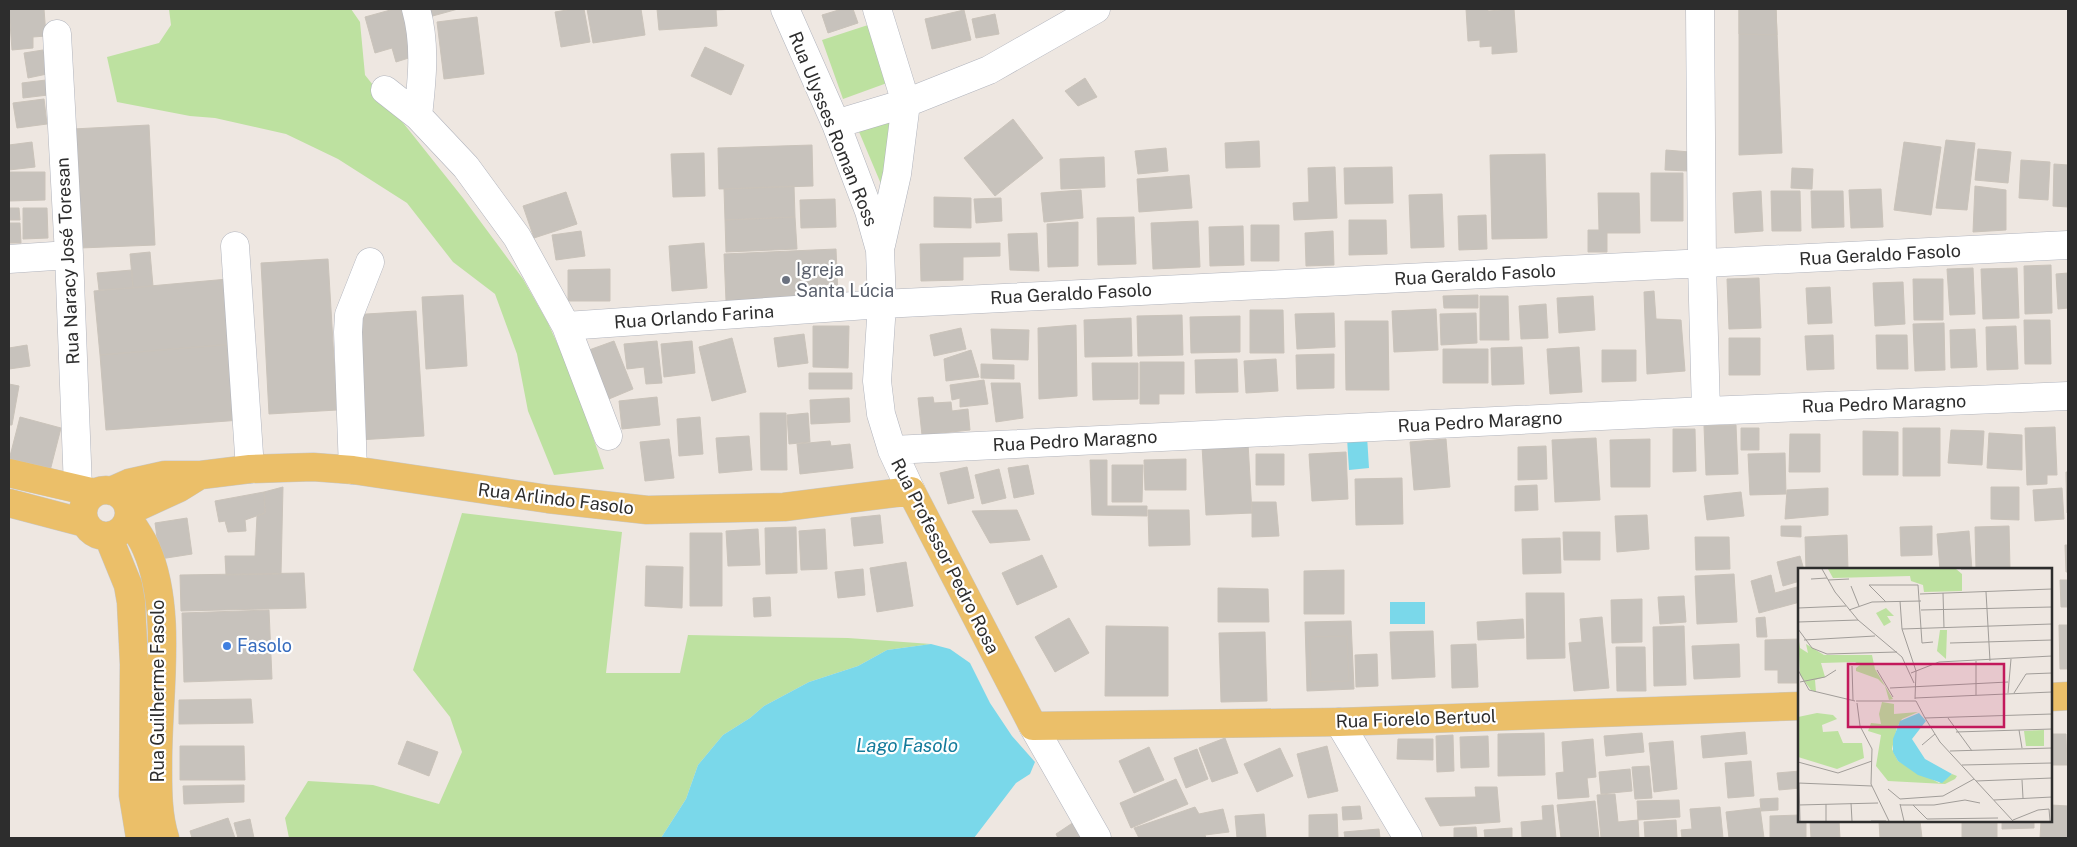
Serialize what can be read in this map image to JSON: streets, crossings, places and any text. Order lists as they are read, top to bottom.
{
  "streets": {
    "main road": [
      "Rua Arlindo Fasolo",
      "Rua Professor Pedro Rosa",
      "Rua Guilherme Fasolo",
      "Rua Fiorelo Bertuol"
    ],
    "street": [
      "Rua Ulysses Roman Ross",
      "Rua Geraldo Fasolo",
      "Rua Naracy José Toresan",
      "Rua Orlando Farina",
      "Rua Pedro Maragno"
    ]
  },
  "crossings": [
    ["Rua Ulysses Roman Ross", "Rua Professor Pedro Rosa"],
    ["Rua Geraldo Fasolo", "Rua Orlando Farina"],
    ["Rua Geraldo Fasolo", "Rua Professor Pedro Rosa"],
    ["Rua Naracy José Toresan", "Rua Arlindo Fasolo"],
    ["Rua Naracy José Toresan", "Rua Guilherme Fasolo"],
    ["Rua Orlando Farina", "Rua Professor Pedro Rosa"],
    ["Rua Pedro Maragno", "Rua Professor Pedro Rosa"],
    ["Rua Arlindo Fasolo", "Rua Professor Pedro Rosa"],
    ["Rua Arlindo Fasolo", "Rua Guilherme Fasolo"],
    ["Rua Professor Pedro Rosa", "Rua Fiorelo Bertuol"]
  ],
  "water": ["Lago Fasolo"],
  "places": ["Igreja Santa Lúcia", "Fasolo"]
}
